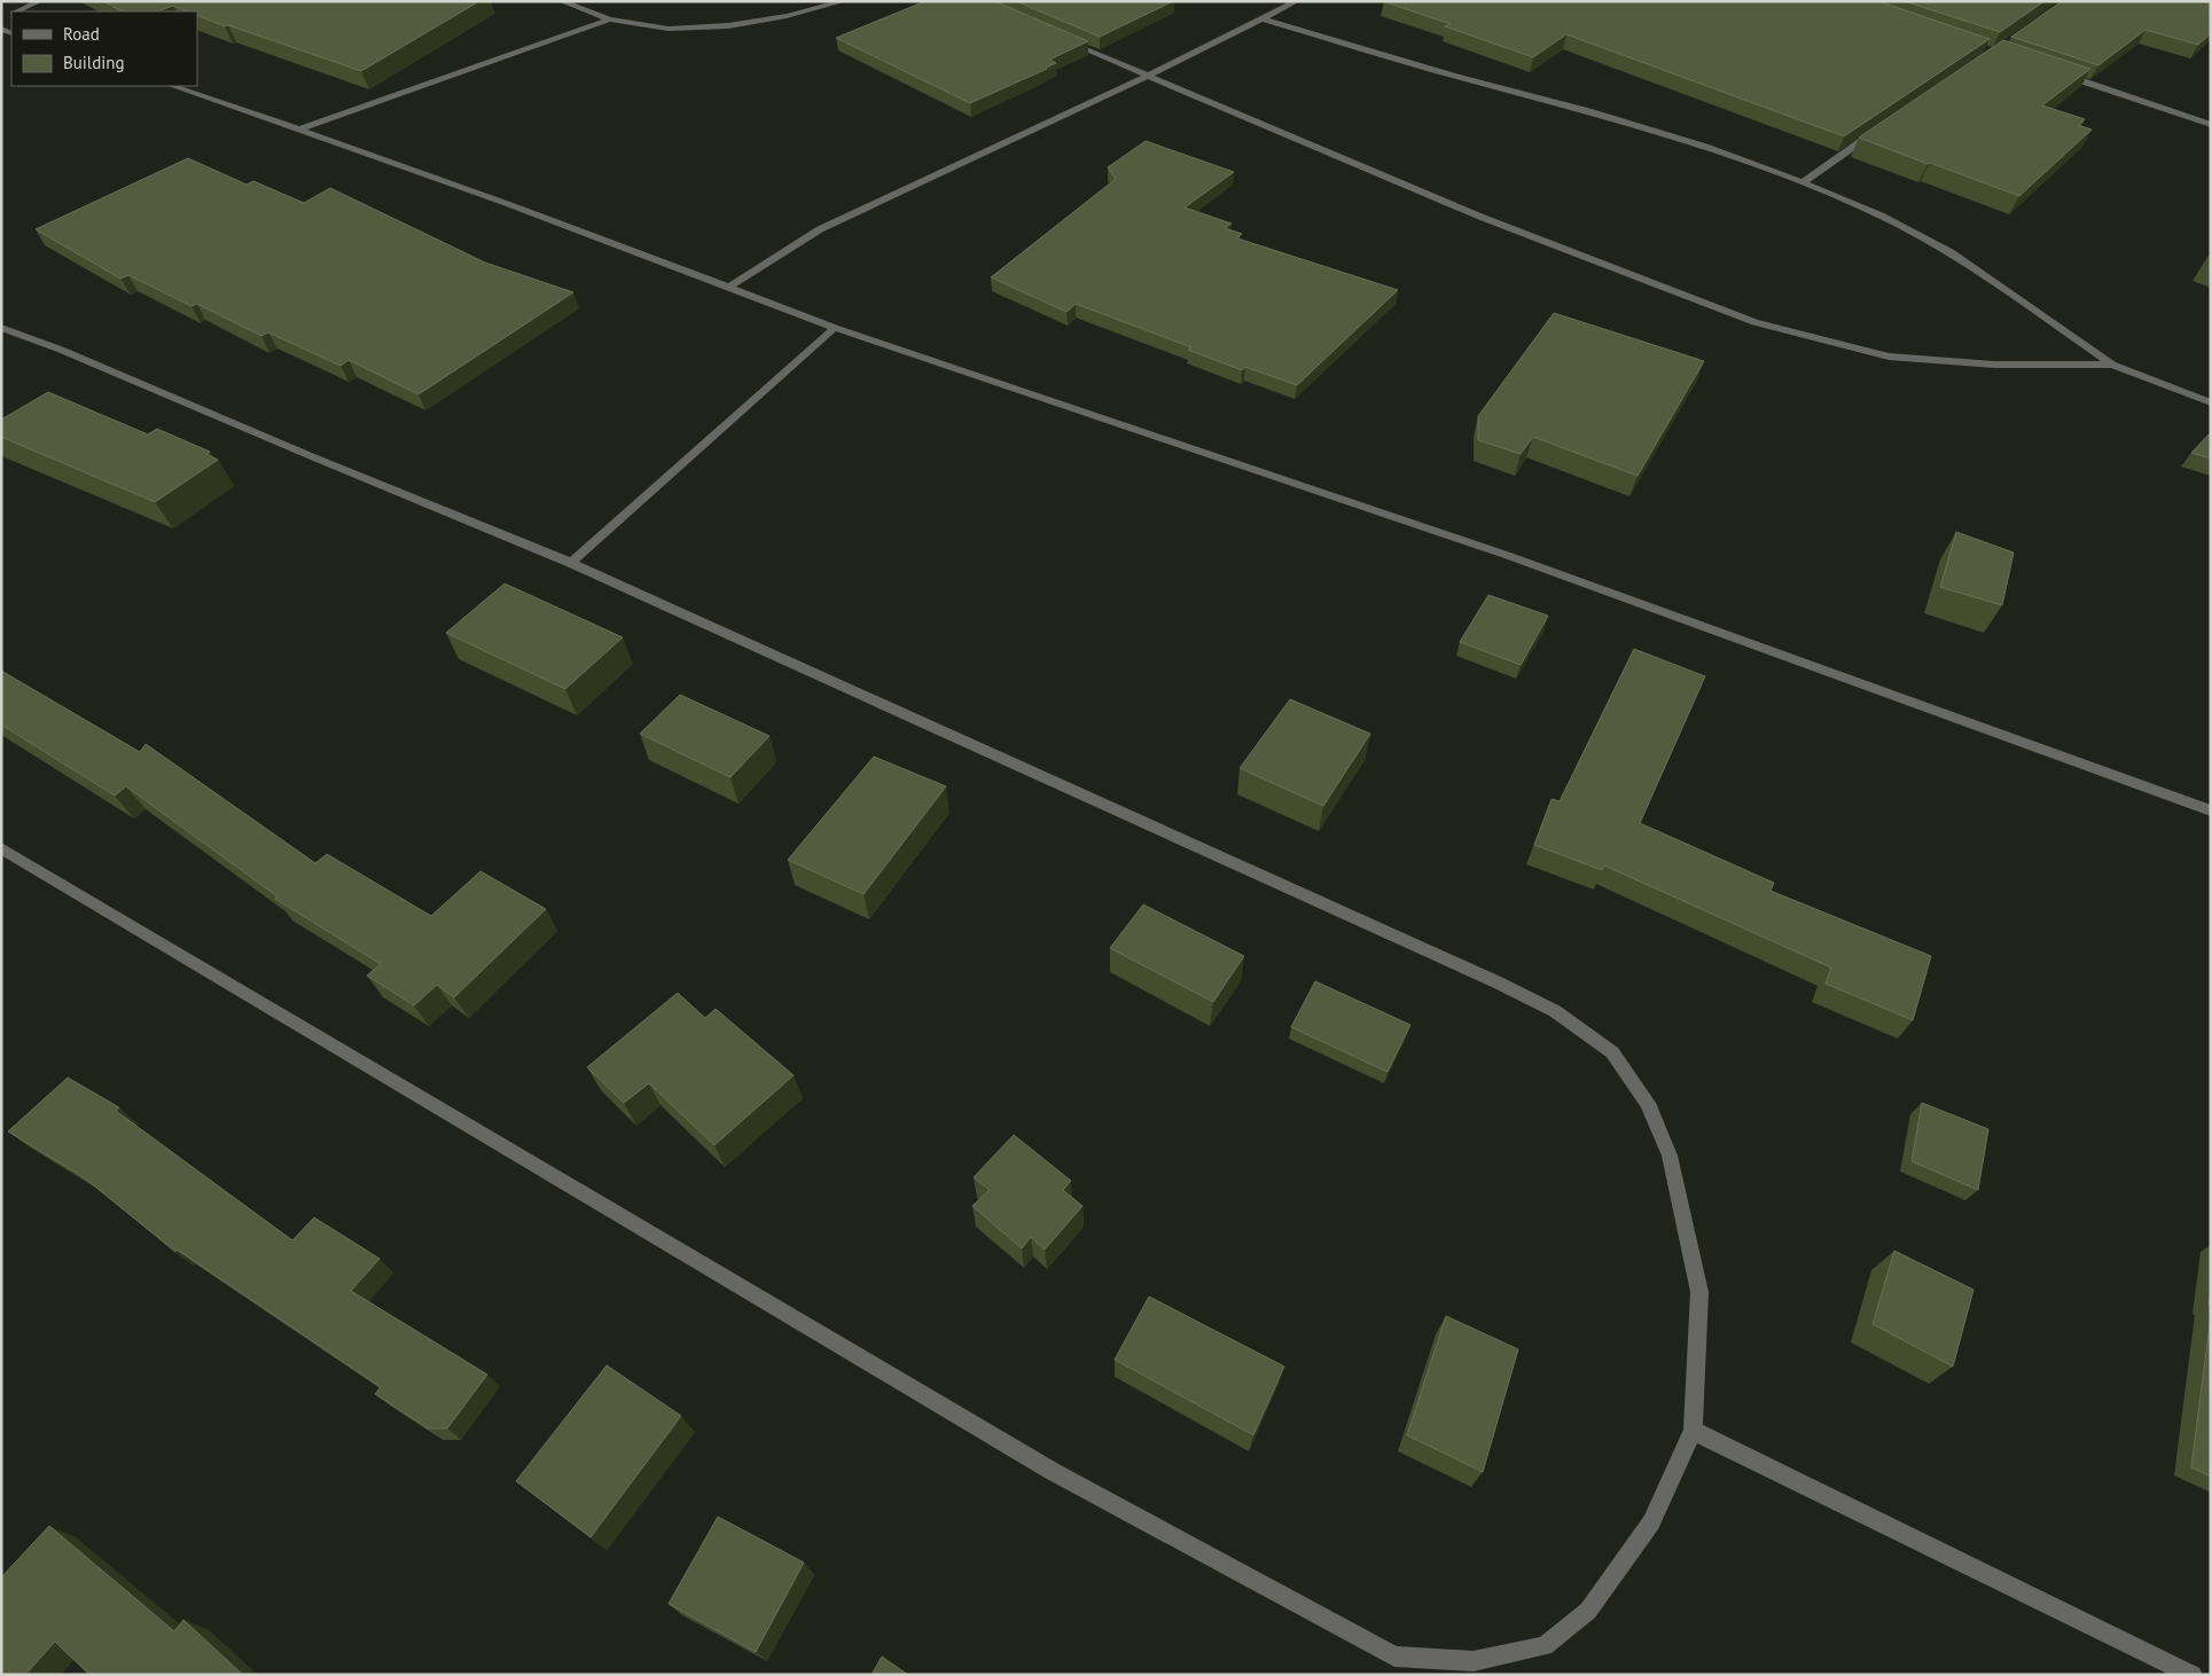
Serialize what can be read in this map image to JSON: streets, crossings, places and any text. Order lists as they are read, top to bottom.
{
  "legend": ["Road", "Building"]
}
